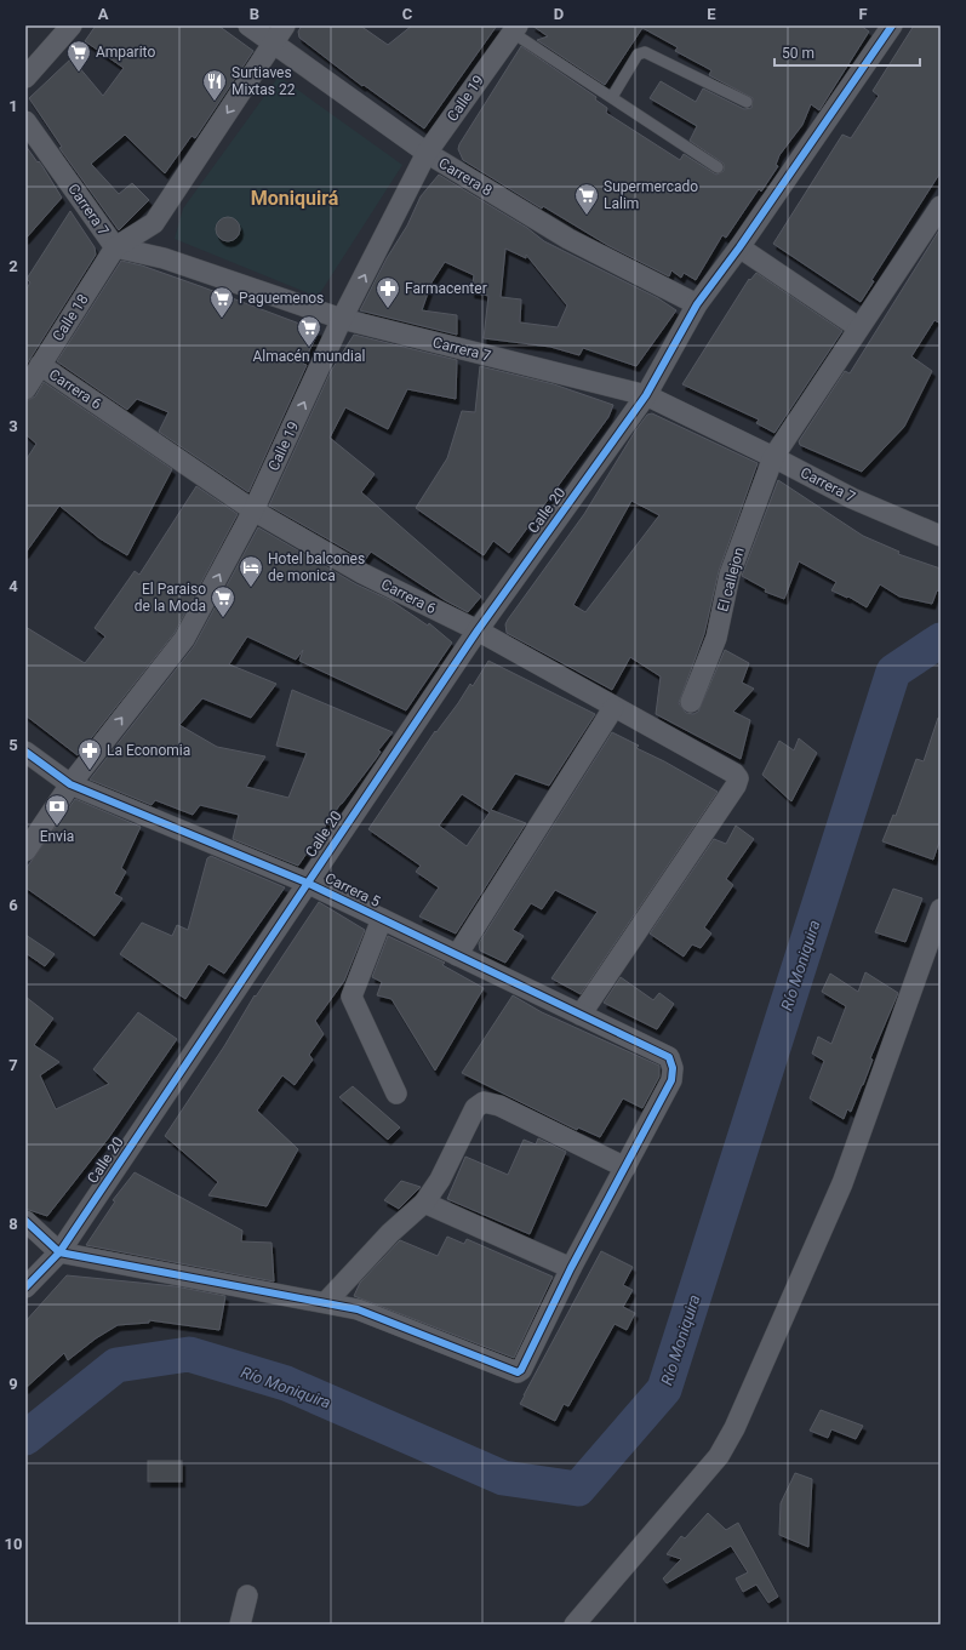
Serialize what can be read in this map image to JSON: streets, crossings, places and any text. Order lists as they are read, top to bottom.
{
  "streets": {
    "street": [
      "Calle 19",
      "Carrera 8",
      "Carrera 7",
      "Calle 18",
      "Carrera 6",
      "Calle 20",
      "El callejon",
      "Carrera 5"
    ]
  },
  "crossings": [
    ["Calle 19", "Carrera 8"],
    ["Calle 19", "Carrera 7"],
    ["Calle 19", "Carrera 6"],
    ["Calle 19", "Carrera 5"],
    ["Carrera 8", "Calle 20"],
    ["Carrera 7", "Calle 18"],
    ["Carrera 7", "Calle 20"],
    ["Carrera 7", "El callejon"],
    ["Calle 18", "Carrera 6"],
    ["Carrera 6", "Calle 20"],
    ["Carrera 6", "Carrera 5"],
    ["Calle 20", "Carrera 5"]
  ],
  "one_way": ["Calle 19"],
  "districts": ["Moniquirá"],
  "water": ["Río Moniquira"],
  "places": {
    "supermarket": [
      "Amparito",
      "Supermercado Lalim",
      "Paguemenos",
      "Almacén mundial",
      "El Paraiso de la Moda"
    ],
    "restaurant": ["Surtiaves Mixtas 22"],
    "pharmacy": ["Farmacenter", "La Economia"],
    "hotel": ["Hotel balcones de monica"],
    "bank": ["Envia"]
  },
  "scale_bar": "50 m",
  "grid": {
    "columns": [
      "A",
      "B",
      "C",
      "D",
      "E",
      "F"
    ],
    "rows": [
      "1",
      "2",
      "3",
      "4",
      "5",
      "6",
      "7",
      "8",
      "9",
      "10"
    ]
  }
}
